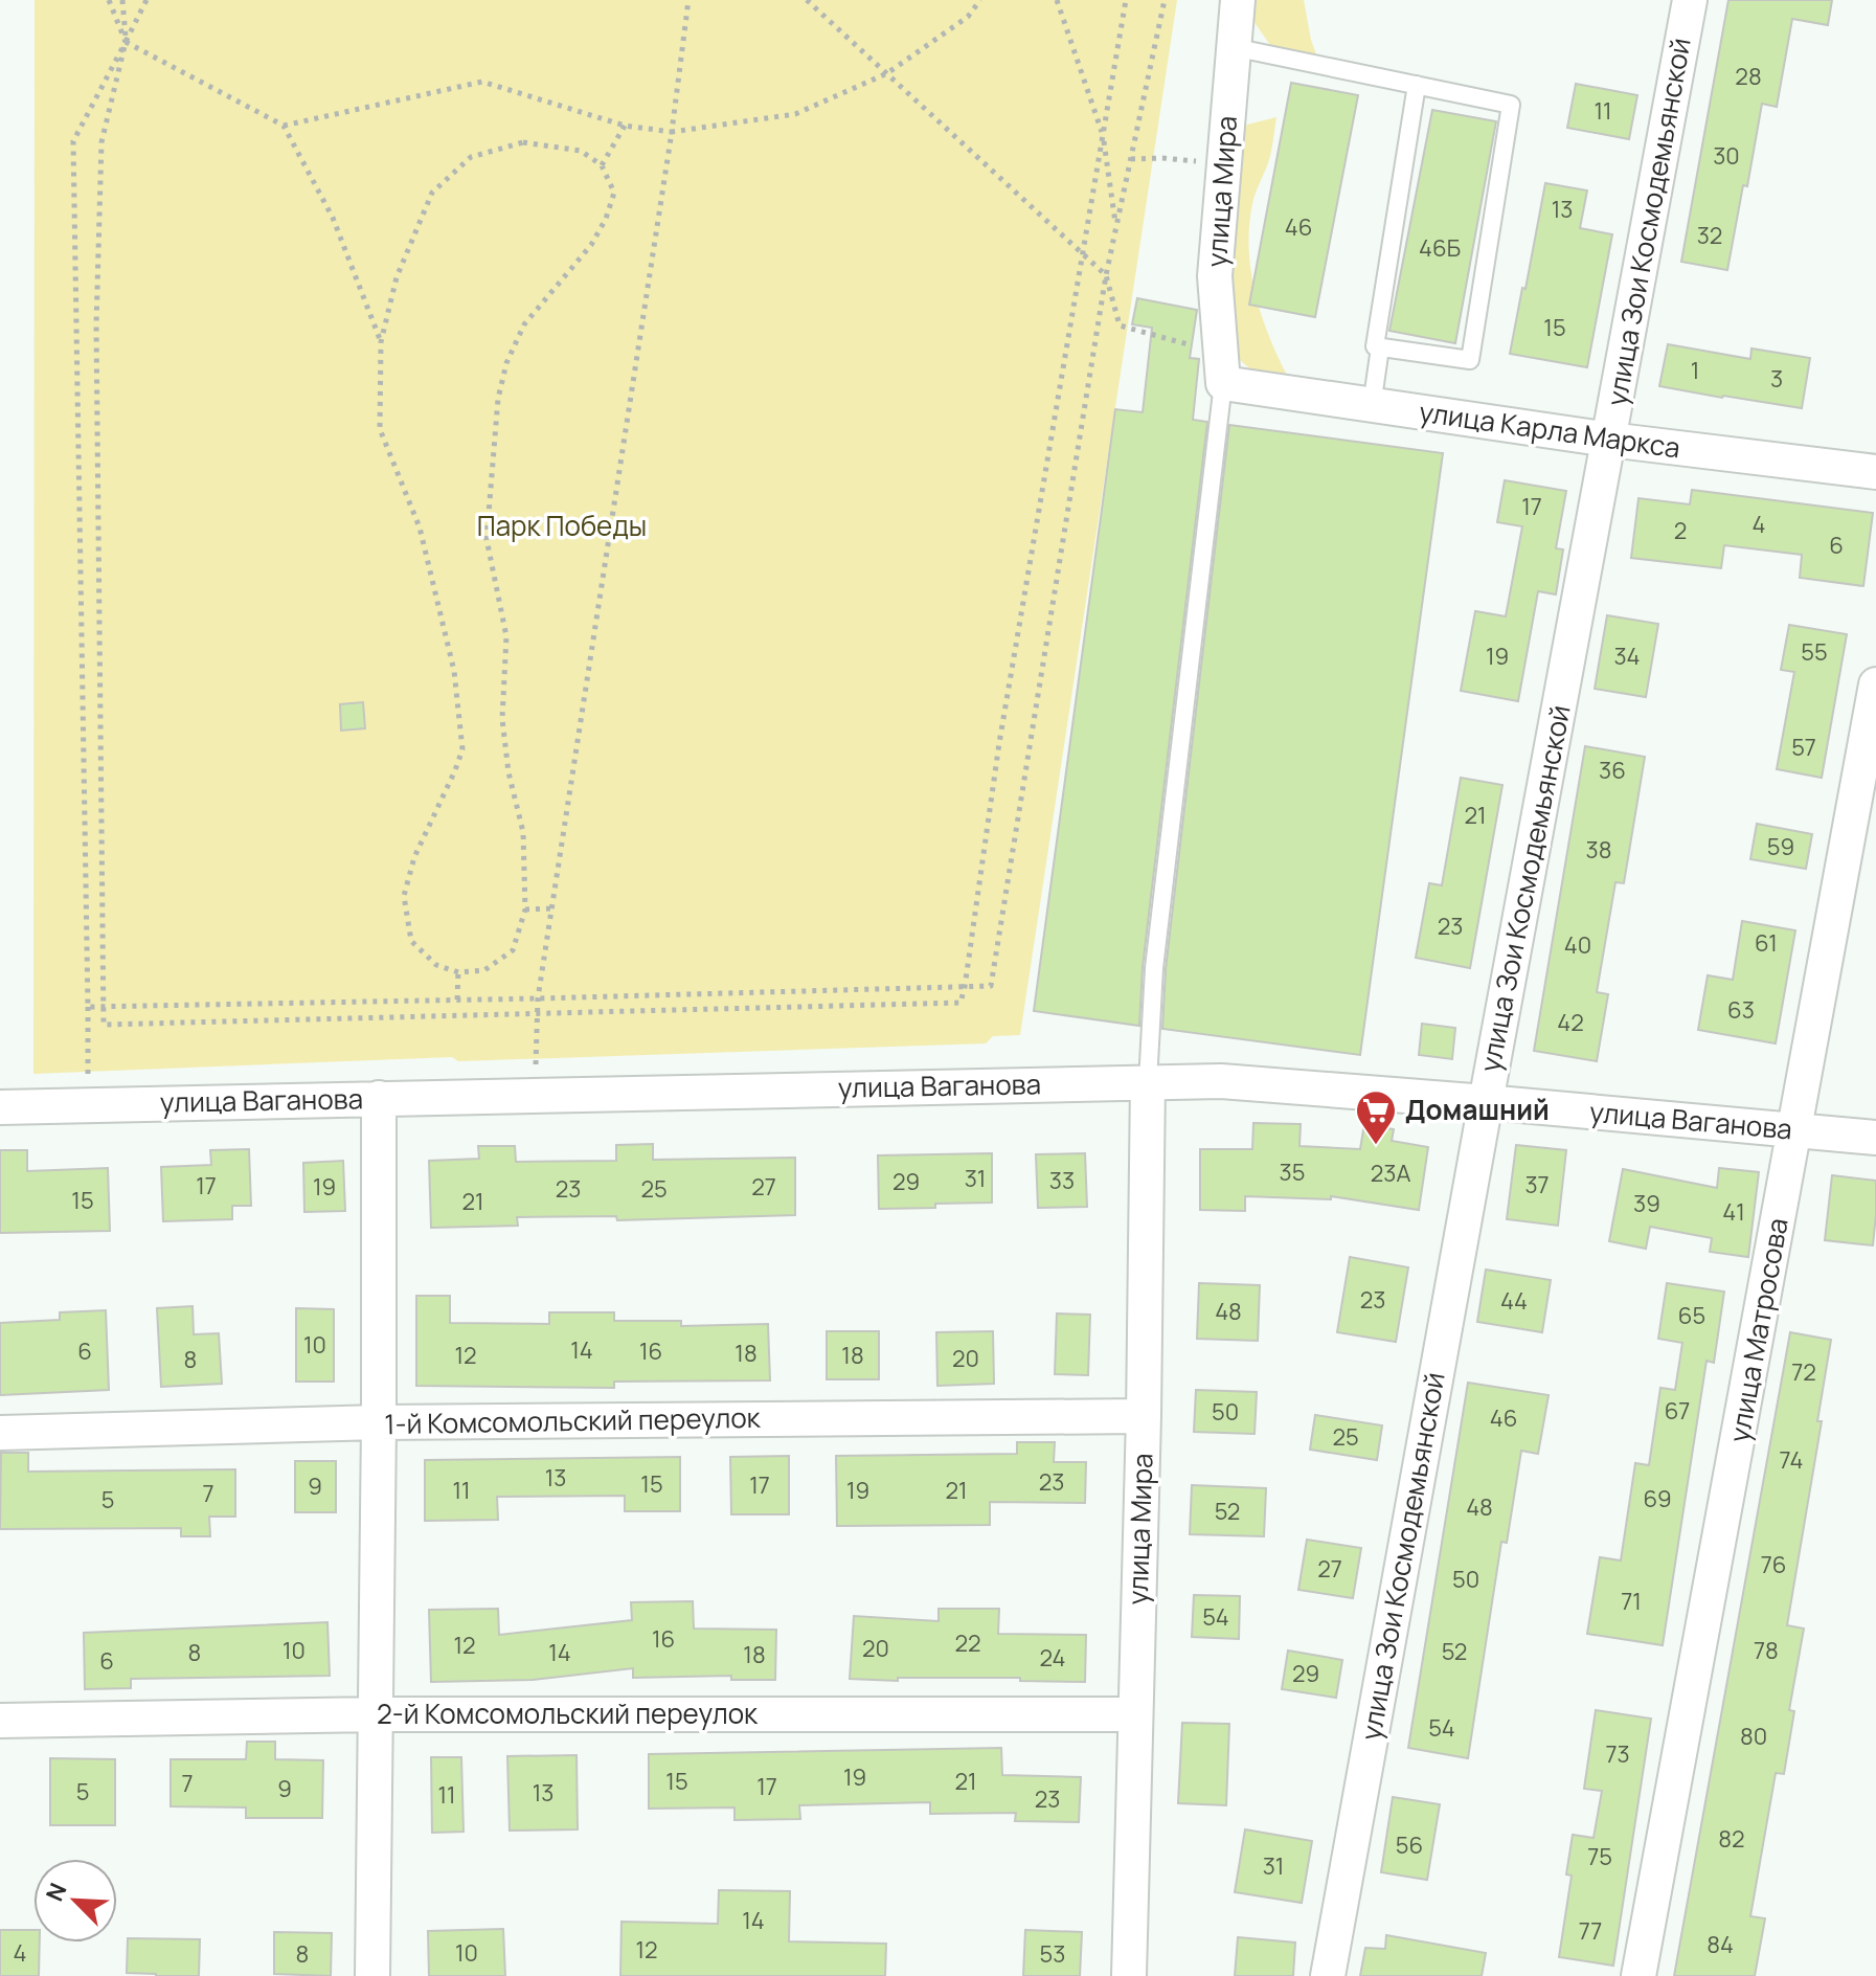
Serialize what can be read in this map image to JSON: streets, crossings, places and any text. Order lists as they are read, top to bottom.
{
  "streets": {
    "street": [
      "улица Мира",
      "улица Зои Космодемьянской",
      "улица Карла Маркса",
      "улица Ваганова",
      "улица Матросова",
      "1-й Комсомольский переулок",
      "2-й Комсомольский переулок"
    ]
  },
  "crossings": [
    ["улица Мира", "улица Карла Маркса"],
    ["улица Мира", "улица Ваганова"],
    ["улица Мира", "1-й Комсомольский переулок"],
    ["улица Мира", "2-й Комсомольский переулок"],
    ["улица Зои Космодемьянской", "улица Карла Маркса"],
    ["улица Зои Космодемьянской", "улица Ваганова"],
    ["улица Ваганова", "улица Матросова"]
  ],
  "parks": ["Парк Победы"],
  "places": {
    "supermarket": ["Домашний"]
  },
  "house_numbers": [
    "28",
    "11",
    "30",
    "13",
    "46",
    "32",
    "46Б",
    "15",
    "1",
    "3",
    "17",
    "4",
    "2",
    "6",
    "55",
    "19",
    "34",
    "57",
    "36",
    "21",
    "59",
    "38",
    "23",
    "61",
    "40",
    "63",
    "42",
    "35",
    "23А",
    "31",
    "33",
    "29",
    "37",
    "17",
    "19",
    "27",
    "23",
    "25",
    "15",
    "21",
    "39",
    "41",
    "23",
    "44",
    "48",
    "65",
    "10",
    "14",
    "6",
    "16",
    "18",
    "12",
    "18",
    "20",
    "8",
    "72",
    "67",
    "50",
    "46",
    "25",
    "74",
    "13",
    "23",
    "15",
    "17",
    "9",
    "11",
    "19",
    "21",
    "7",
    "69",
    "5",
    "48",
    "52",
    "76",
    "27",
    "50",
    "71",
    "54",
    "16",
    "22",
    "12",
    "20",
    "10",
    "78",
    "52",
    "8",
    "14",
    "18",
    "24",
    "6",
    "29",
    "54",
    "80",
    "73",
    "19",
    "15",
    "21",
    "7",
    "17",
    "9",
    "5",
    "13",
    "11",
    "23",
    "82",
    "56",
    "75",
    "31",
    "14",
    "77",
    "84",
    "12",
    "4",
    "10",
    "8",
    "53"
  ],
  "north": "top left"
}
